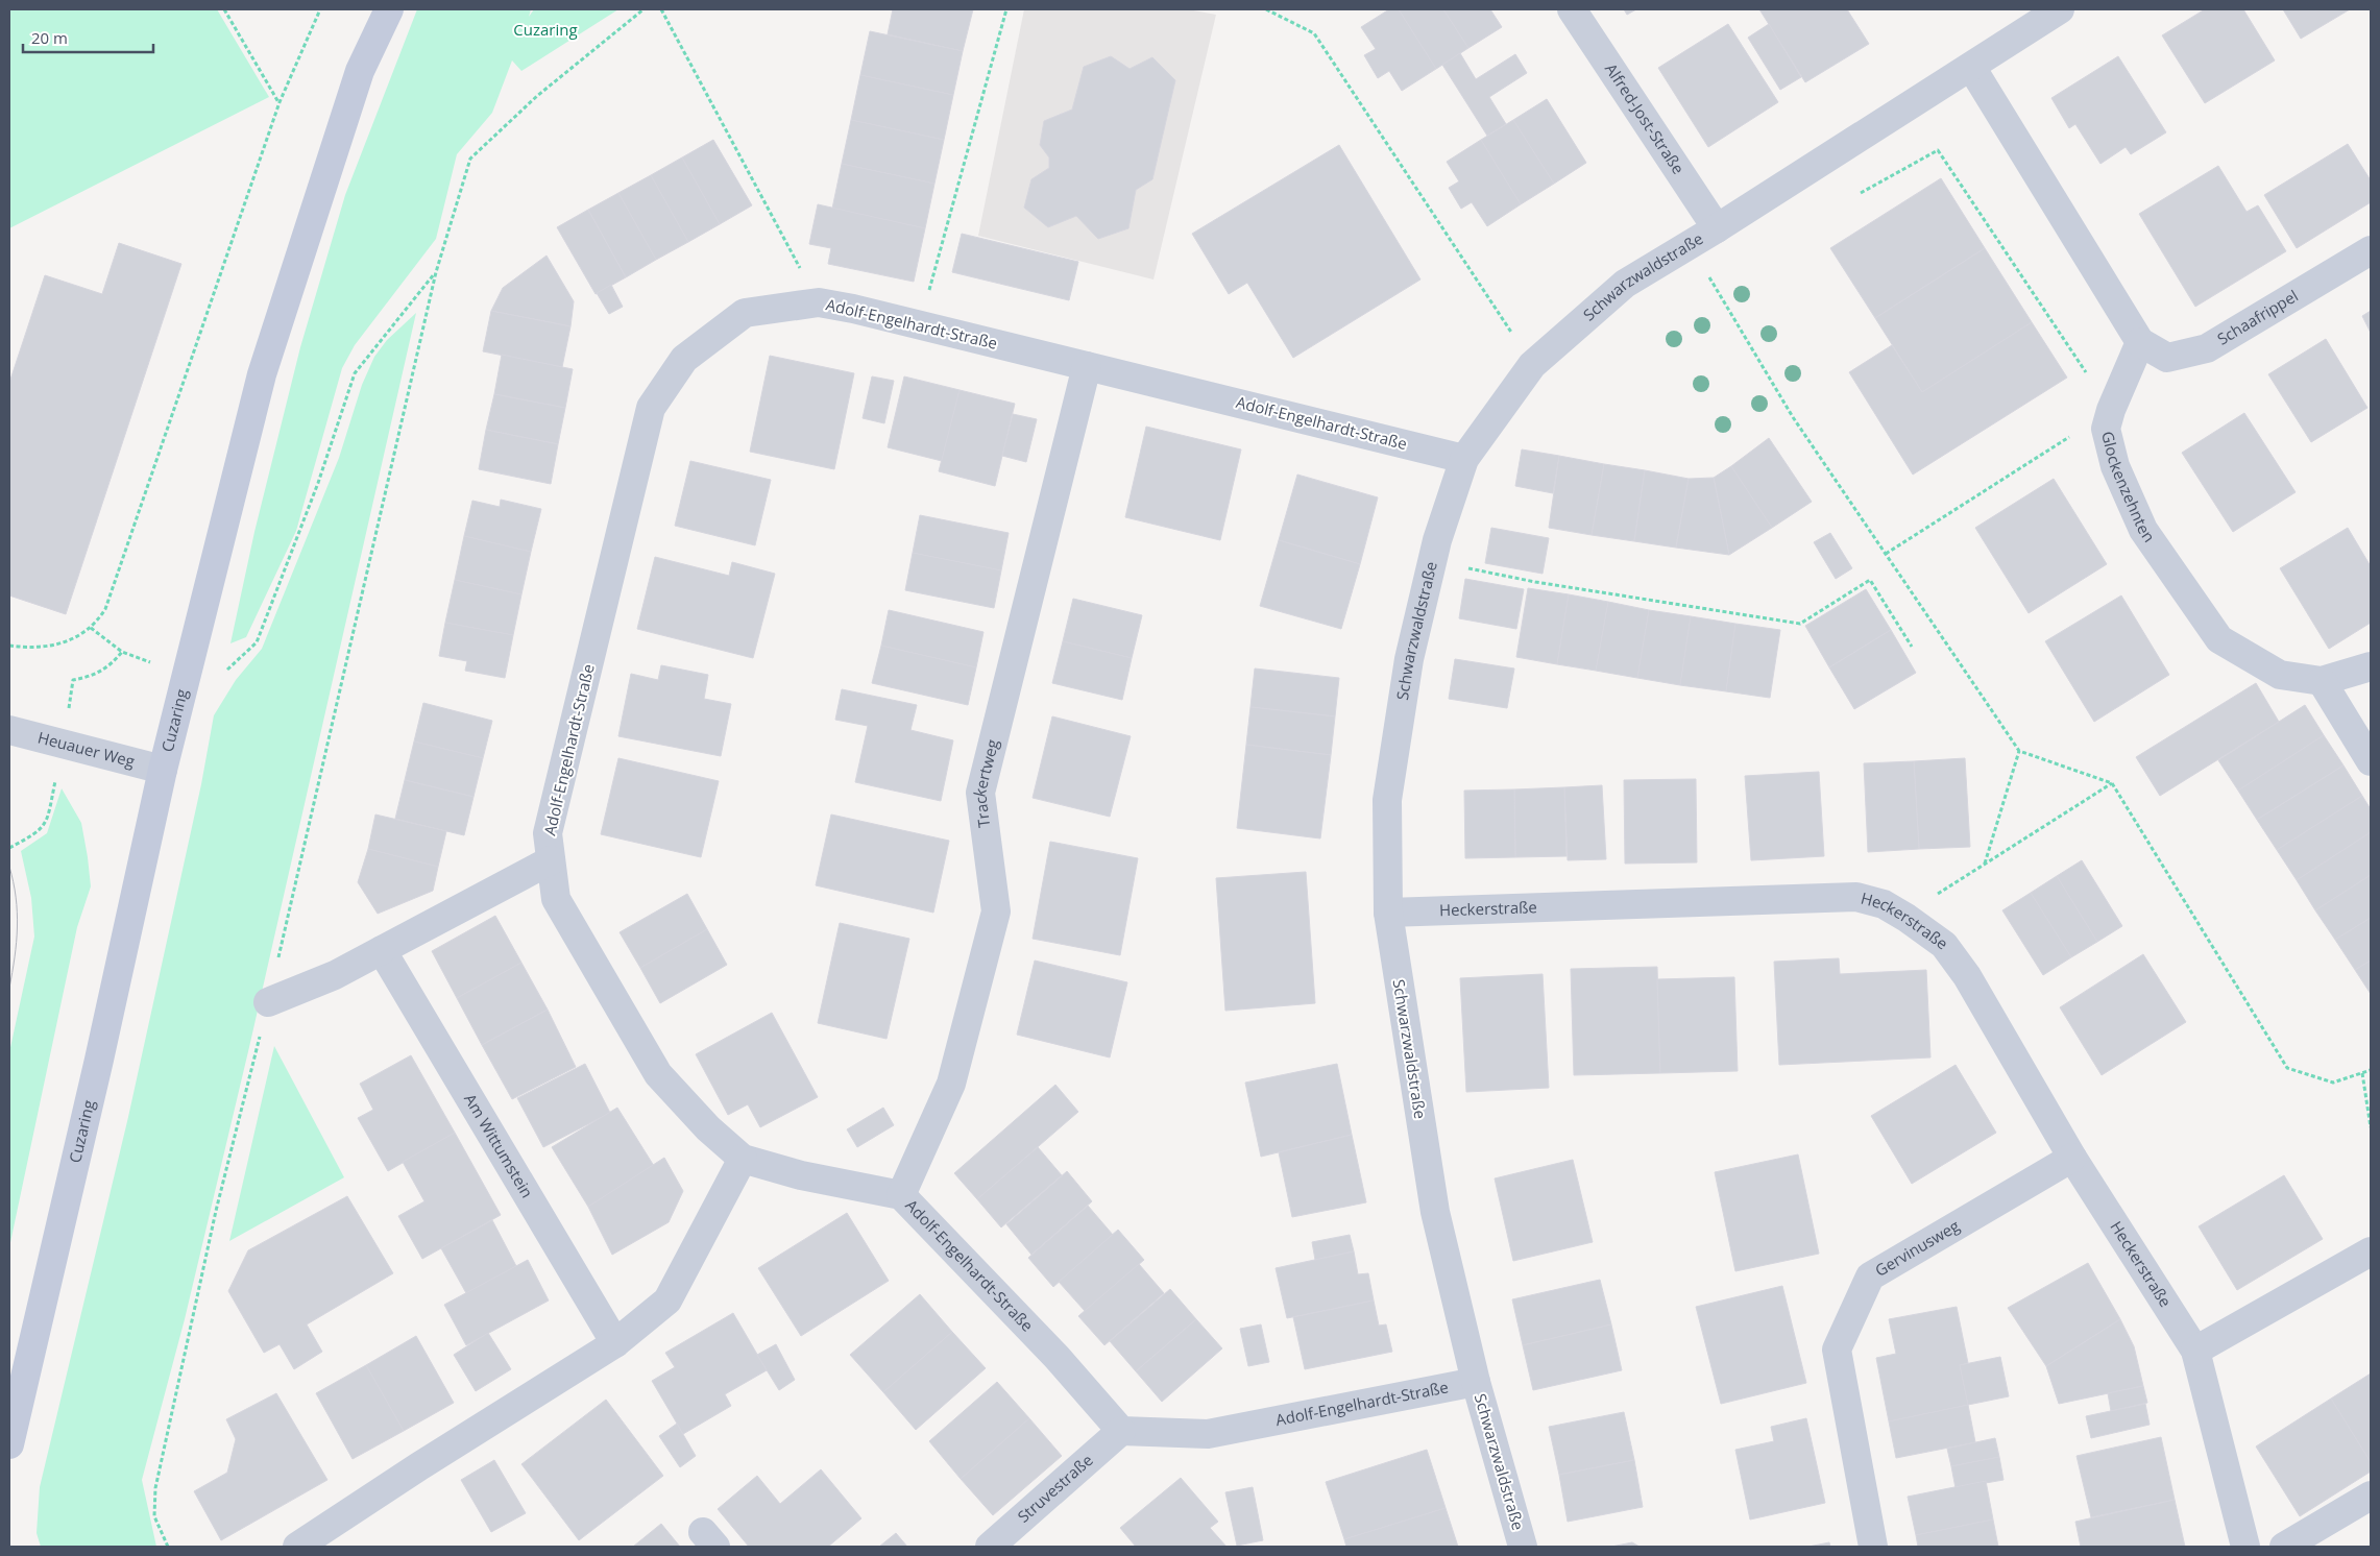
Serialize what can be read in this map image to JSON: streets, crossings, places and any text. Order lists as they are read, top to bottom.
{
  "streets": {
    "main road": ["Cuzaring"],
    "street": [
      "Alfred-Jost-Straße",
      "Schwarzwaldstraße",
      "Schaafrippel",
      "Adolf-Engelhardt-Straße",
      "Glockenzehnten",
      "Heuauer Weg",
      "Trackertweg",
      "Heckerstraße",
      "Am Wittumstein",
      "Gervinusweg",
      "Struvestraße"
    ]
  },
  "crossings": [
    ["Alfred-Jost-Straße", "Schwarzwaldstraße"],
    ["Schwarzwaldstraße", "Adolf-Engelhardt-Straße"],
    ["Schwarzwaldstraße", "Heckerstraße"],
    ["Schaafrippel", "Glockenzehnten"],
    ["Adolf-Engelhardt-Straße", "Trackertweg"],
    ["Adolf-Engelhardt-Straße", "Struvestraße"],
    ["Cuzaring", "Heuauer Weg"],
    ["Heckerstraße", "Gervinusweg"]
  ],
  "parks": ["Cuzaring"],
  "scale_bar": "20 m"
}
